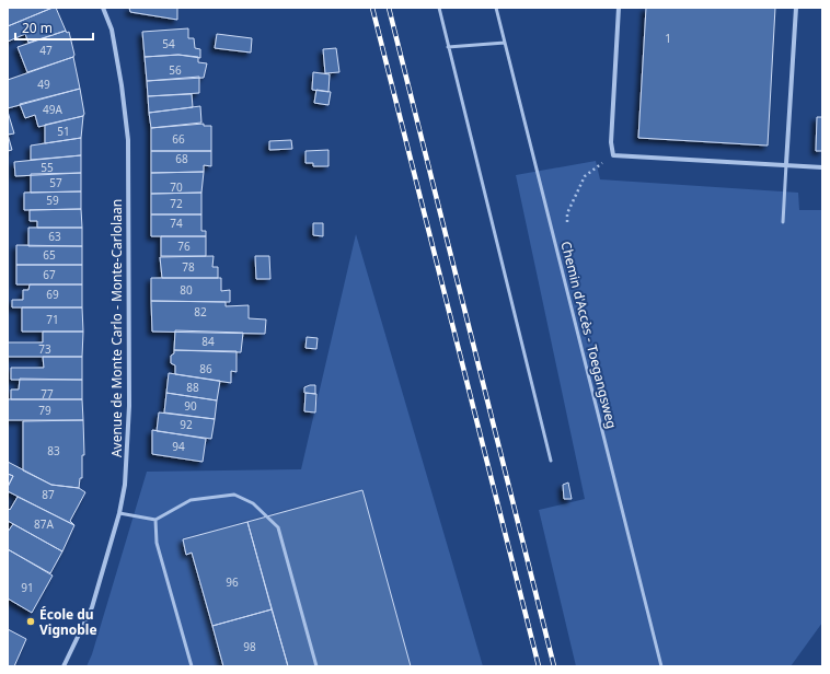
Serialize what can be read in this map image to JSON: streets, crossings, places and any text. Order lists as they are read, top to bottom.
{
  "streets": {
    "street": ["Avenue de Monte Carlo - Monte-Carlolaan"],
    "lane": ["Chemin d'Accès - Toegangsweg"]
  },
  "places": ["École du Vignoble"],
  "house_numbers": [
    "1",
    "54",
    "47",
    "56",
    "49",
    "49A",
    "51",
    "66",
    "68",
    "55",
    "57",
    "70",
    "59",
    "72",
    "74",
    "63",
    "76",
    "65",
    "78",
    "67",
    "80",
    "69",
    "82",
    "71",
    "84",
    "73",
    "86",
    "88",
    "77",
    "90",
    "79",
    "92",
    "94",
    "83",
    "87",
    "87A",
    "96",
    "91",
    "98"
  ],
  "scale_bar": "20 m"
}
